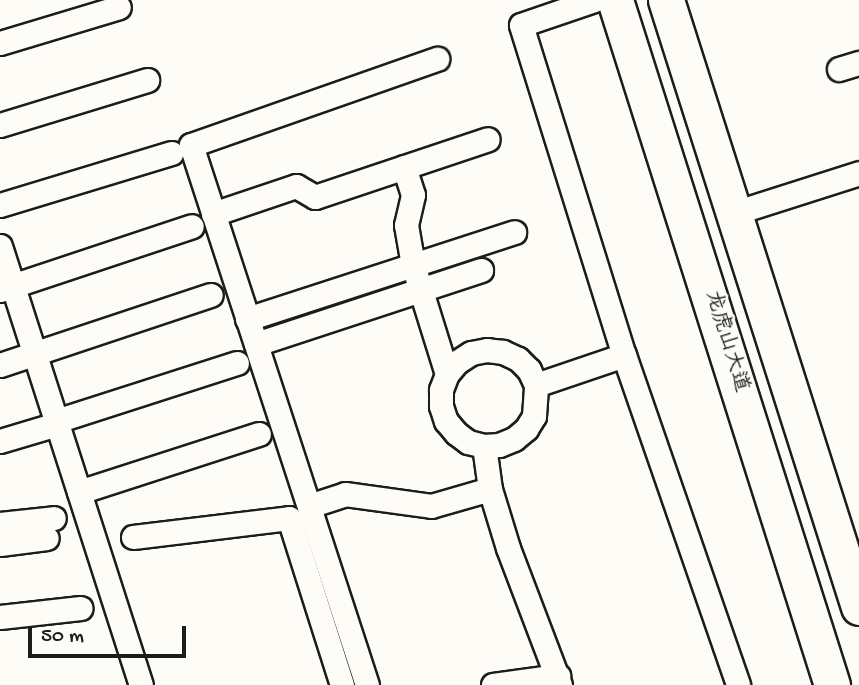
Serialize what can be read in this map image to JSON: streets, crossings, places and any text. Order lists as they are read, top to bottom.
{
  "streets": {
    "main road": ["龙虎山大道"]
  },
  "scale_bar": "50 m"
}
